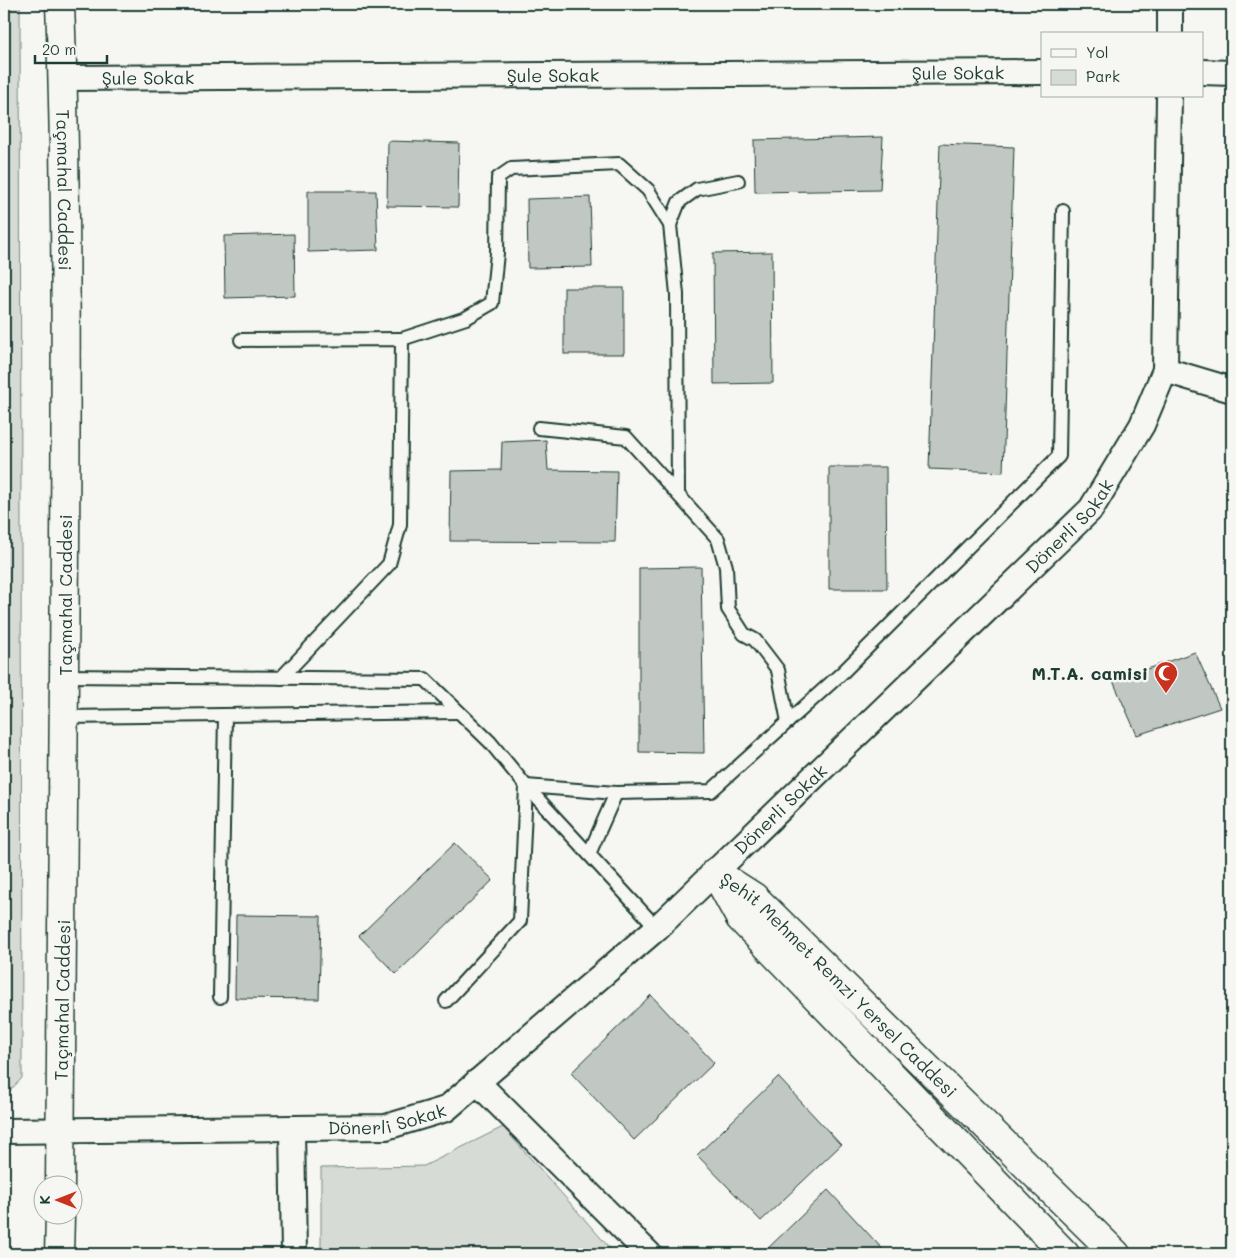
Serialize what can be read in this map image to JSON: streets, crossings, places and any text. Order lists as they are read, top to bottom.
{
  "streets": {
    "street": [
      "Şule Sokak",
      "Taçmahal Caddesi",
      "Dönerli Sokak",
      "Şehit Mehmet Remzi Yersel Caddesi"
    ]
  },
  "crossings": [
    ["Şule Sokak", "Taçmahal Caddesi"],
    ["Taçmahal Caddesi", "Dönerli Sokak"],
    ["Dönerli Sokak", "Şehit Mehmet Remzi Yersel Caddesi"]
  ],
  "places": {
    "mosque": ["M.T.A. camisi"]
  },
  "legend": ["Yol", "Park"],
  "scale_bar": "20 m",
  "north": "left"
}
